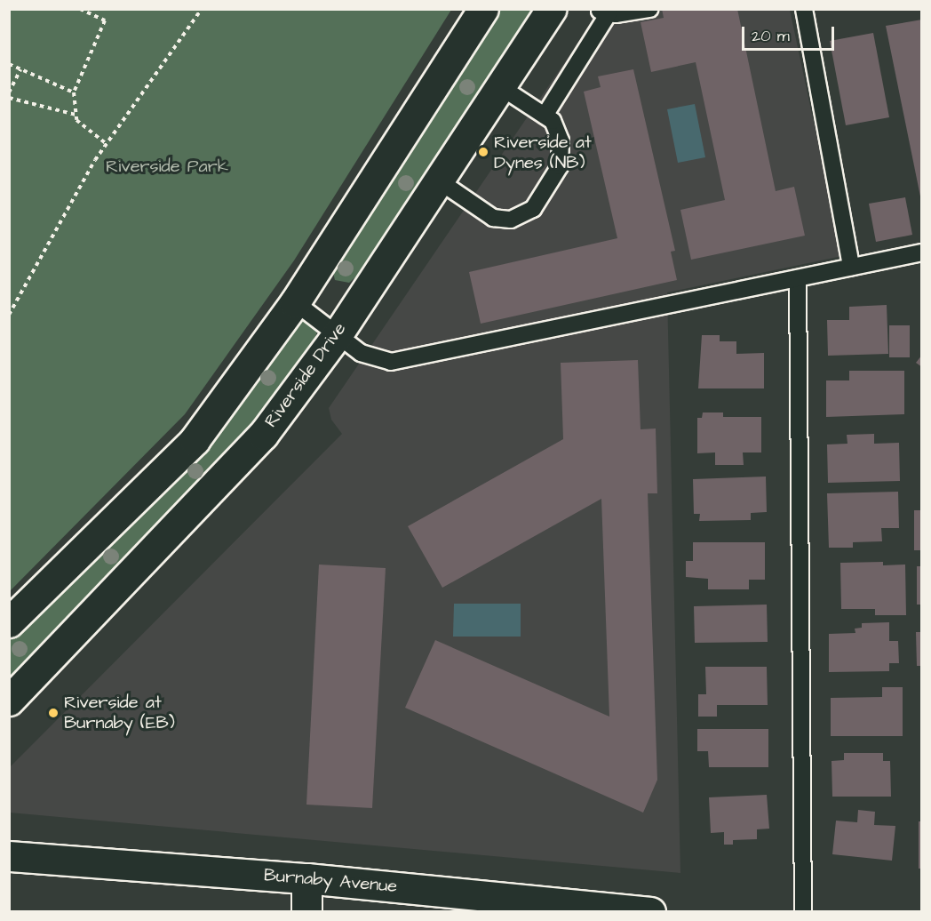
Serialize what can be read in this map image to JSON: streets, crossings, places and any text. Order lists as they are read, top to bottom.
{
  "streets": {
    "street": ["Riverside Drive", "Burnaby Avenue"]
  },
  "parks": ["Riverside Park"],
  "places": ["Riverside at Dynes (NB)", "Riverside at Burnaby (EB)"],
  "scale_bar": "20 m"
}
